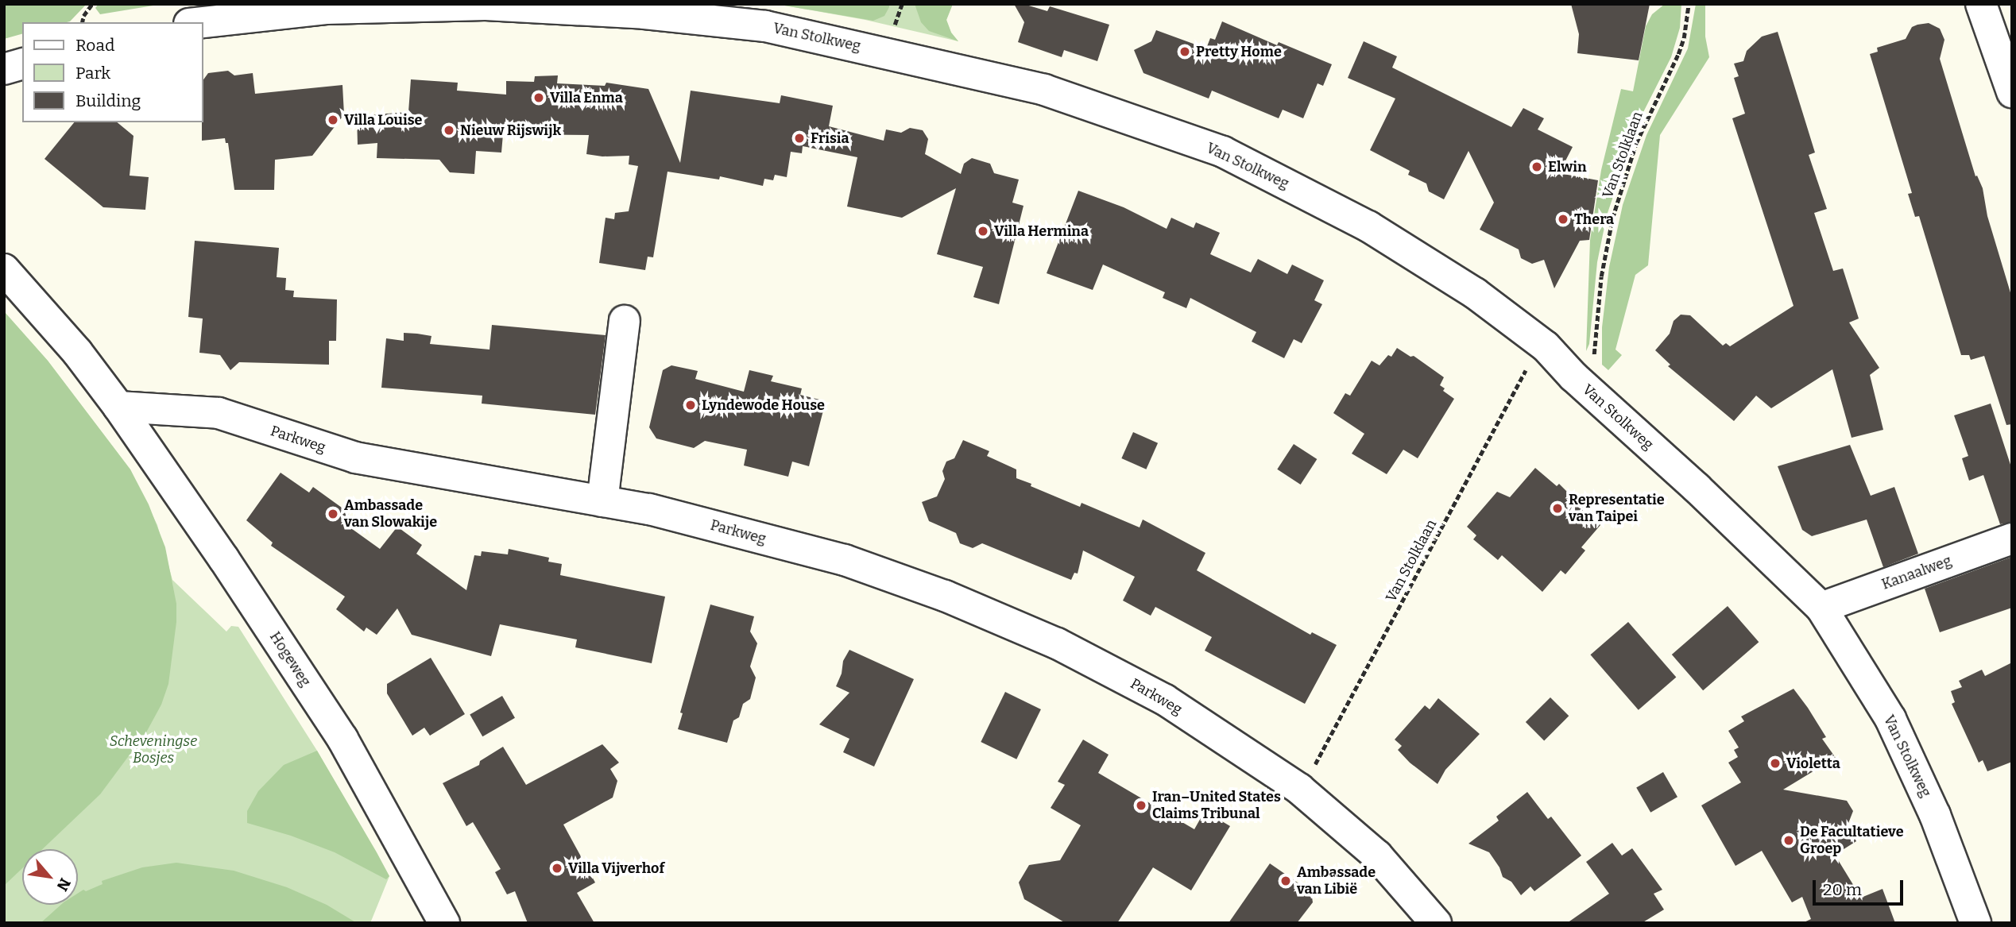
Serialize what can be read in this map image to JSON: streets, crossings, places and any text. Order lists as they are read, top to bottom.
{
  "streets": {
    "street": [
      "Van Stolkweg",
      "Parkweg",
      "Kanaalweg",
      "Hogeweg"
    ],
    "path": ["Van Stolklaan"]
  },
  "crossings": [
    ["Van Stolkweg", "Van Stolklaan"],
    ["Van Stolkweg", "Kanaalweg"],
    ["Van Stolklaan", "Parkweg"],
    ["Parkweg", "Hogeweg"]
  ],
  "parks": ["Scheveningse Bosjes"],
  "places": [
    "Pretty Home",
    "Villa Enma",
    "Villa Louise",
    "Nieuw Rijswijk",
    "Frisia",
    "Elwin",
    "Thera",
    "Villa Hermina",
    "Lyndewode House",
    "Representatie van Taipei",
    "Ambassade van Slowakije",
    "Violetta",
    "Iran–United States Claims Tribunal",
    "De Facultatieve Groep",
    "Villa Vijverhof",
    "Ambassade van Libië"
  ],
  "legend": ["Road", "Park", "Building"],
  "scale_bar": "20 m",
  "north": "bottom right"
}
